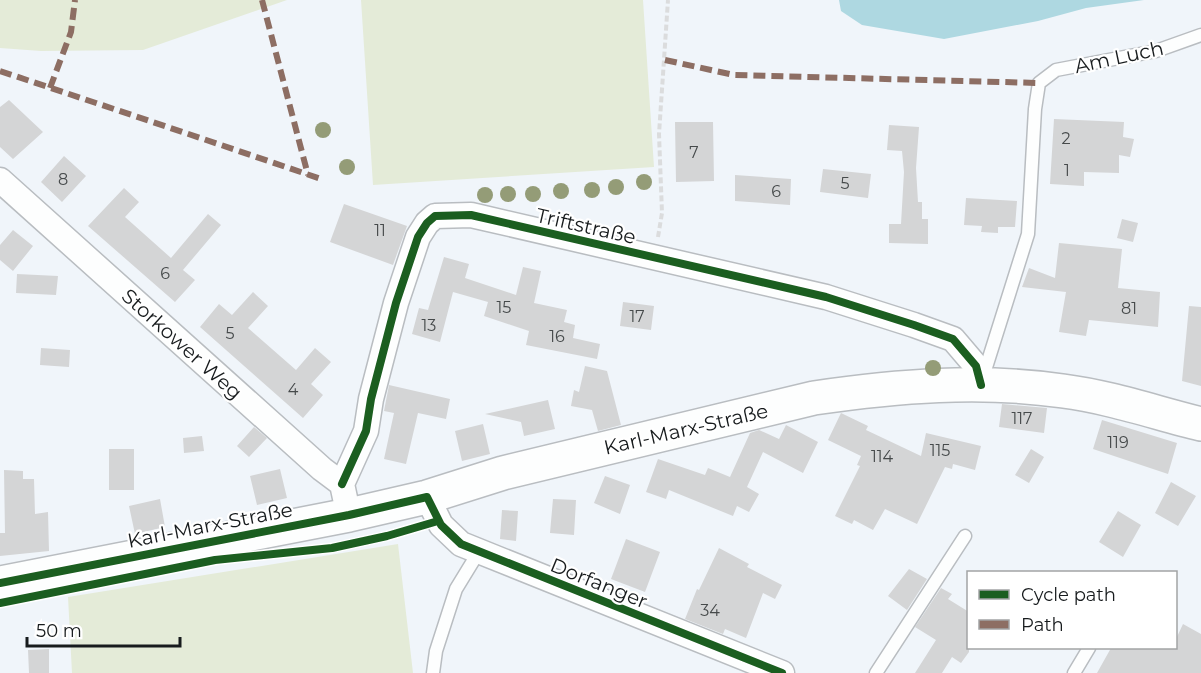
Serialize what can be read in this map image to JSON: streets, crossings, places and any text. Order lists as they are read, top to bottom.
{
  "streets": {
    "street": [
      "Triftstraße",
      "Storkower Weg",
      "Karl-Marx-Straße",
      "Dorfanger"
    ],
    "lane": ["Am Luch"]
  },
  "crossings": [
    ["Am Luch", "Triftstraße"],
    ["Am Luch", "Karl-Marx-Straße"],
    ["Triftstraße", "Storkower Weg"],
    ["Triftstraße", "Karl-Marx-Straße"],
    ["Storkower Weg", "Karl-Marx-Straße"],
    ["Karl-Marx-Straße", "Dorfanger"]
  ],
  "house_numbers": [
    "2",
    "7",
    "1",
    "8",
    "5",
    "6",
    "11",
    "6",
    "15",
    "81",
    "17",
    "13",
    "5",
    "16",
    "4",
    "117",
    "119",
    "115",
    "114",
    "34"
  ],
  "legend": ["Cycle path", "Path"],
  "scale_bar": "50 m"
}
